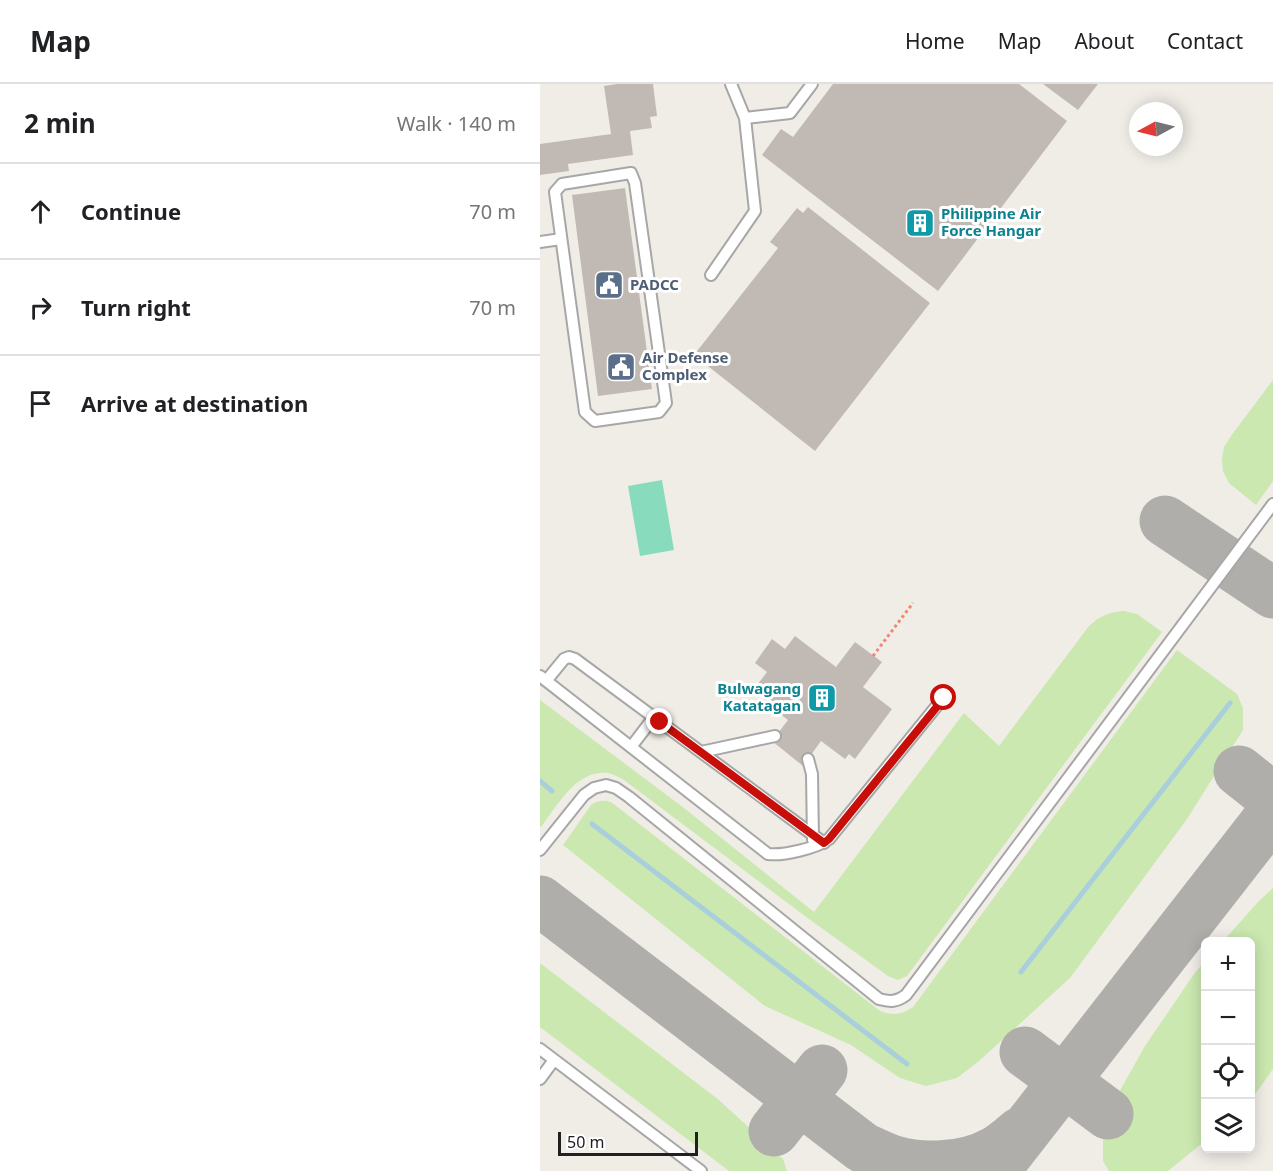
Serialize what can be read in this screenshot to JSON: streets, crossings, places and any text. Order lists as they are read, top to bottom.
{
  "places": {
    "building": ["Philippine Air Force Hangar", "Bulwagang Katatagan"],
    "public building": ["PADCC", "Air Defense Complex"]
  },
  "scale_bar": "50 m",
  "north": "left",
  "page": {
    "header": "Map",
    "nav": [
      "Home",
      "Map",
      "About",
      "Contact"
    ],
    "heading": ["2 min", "Walk · 140 m"],
    "list": [
      ["Continue", "70 m"],
      ["Turn right", "70 m"],
      "Arrive at destination"
    ],
    "map_buttons": ["+", "−"],
    "scale": "50 m"
  }
}
